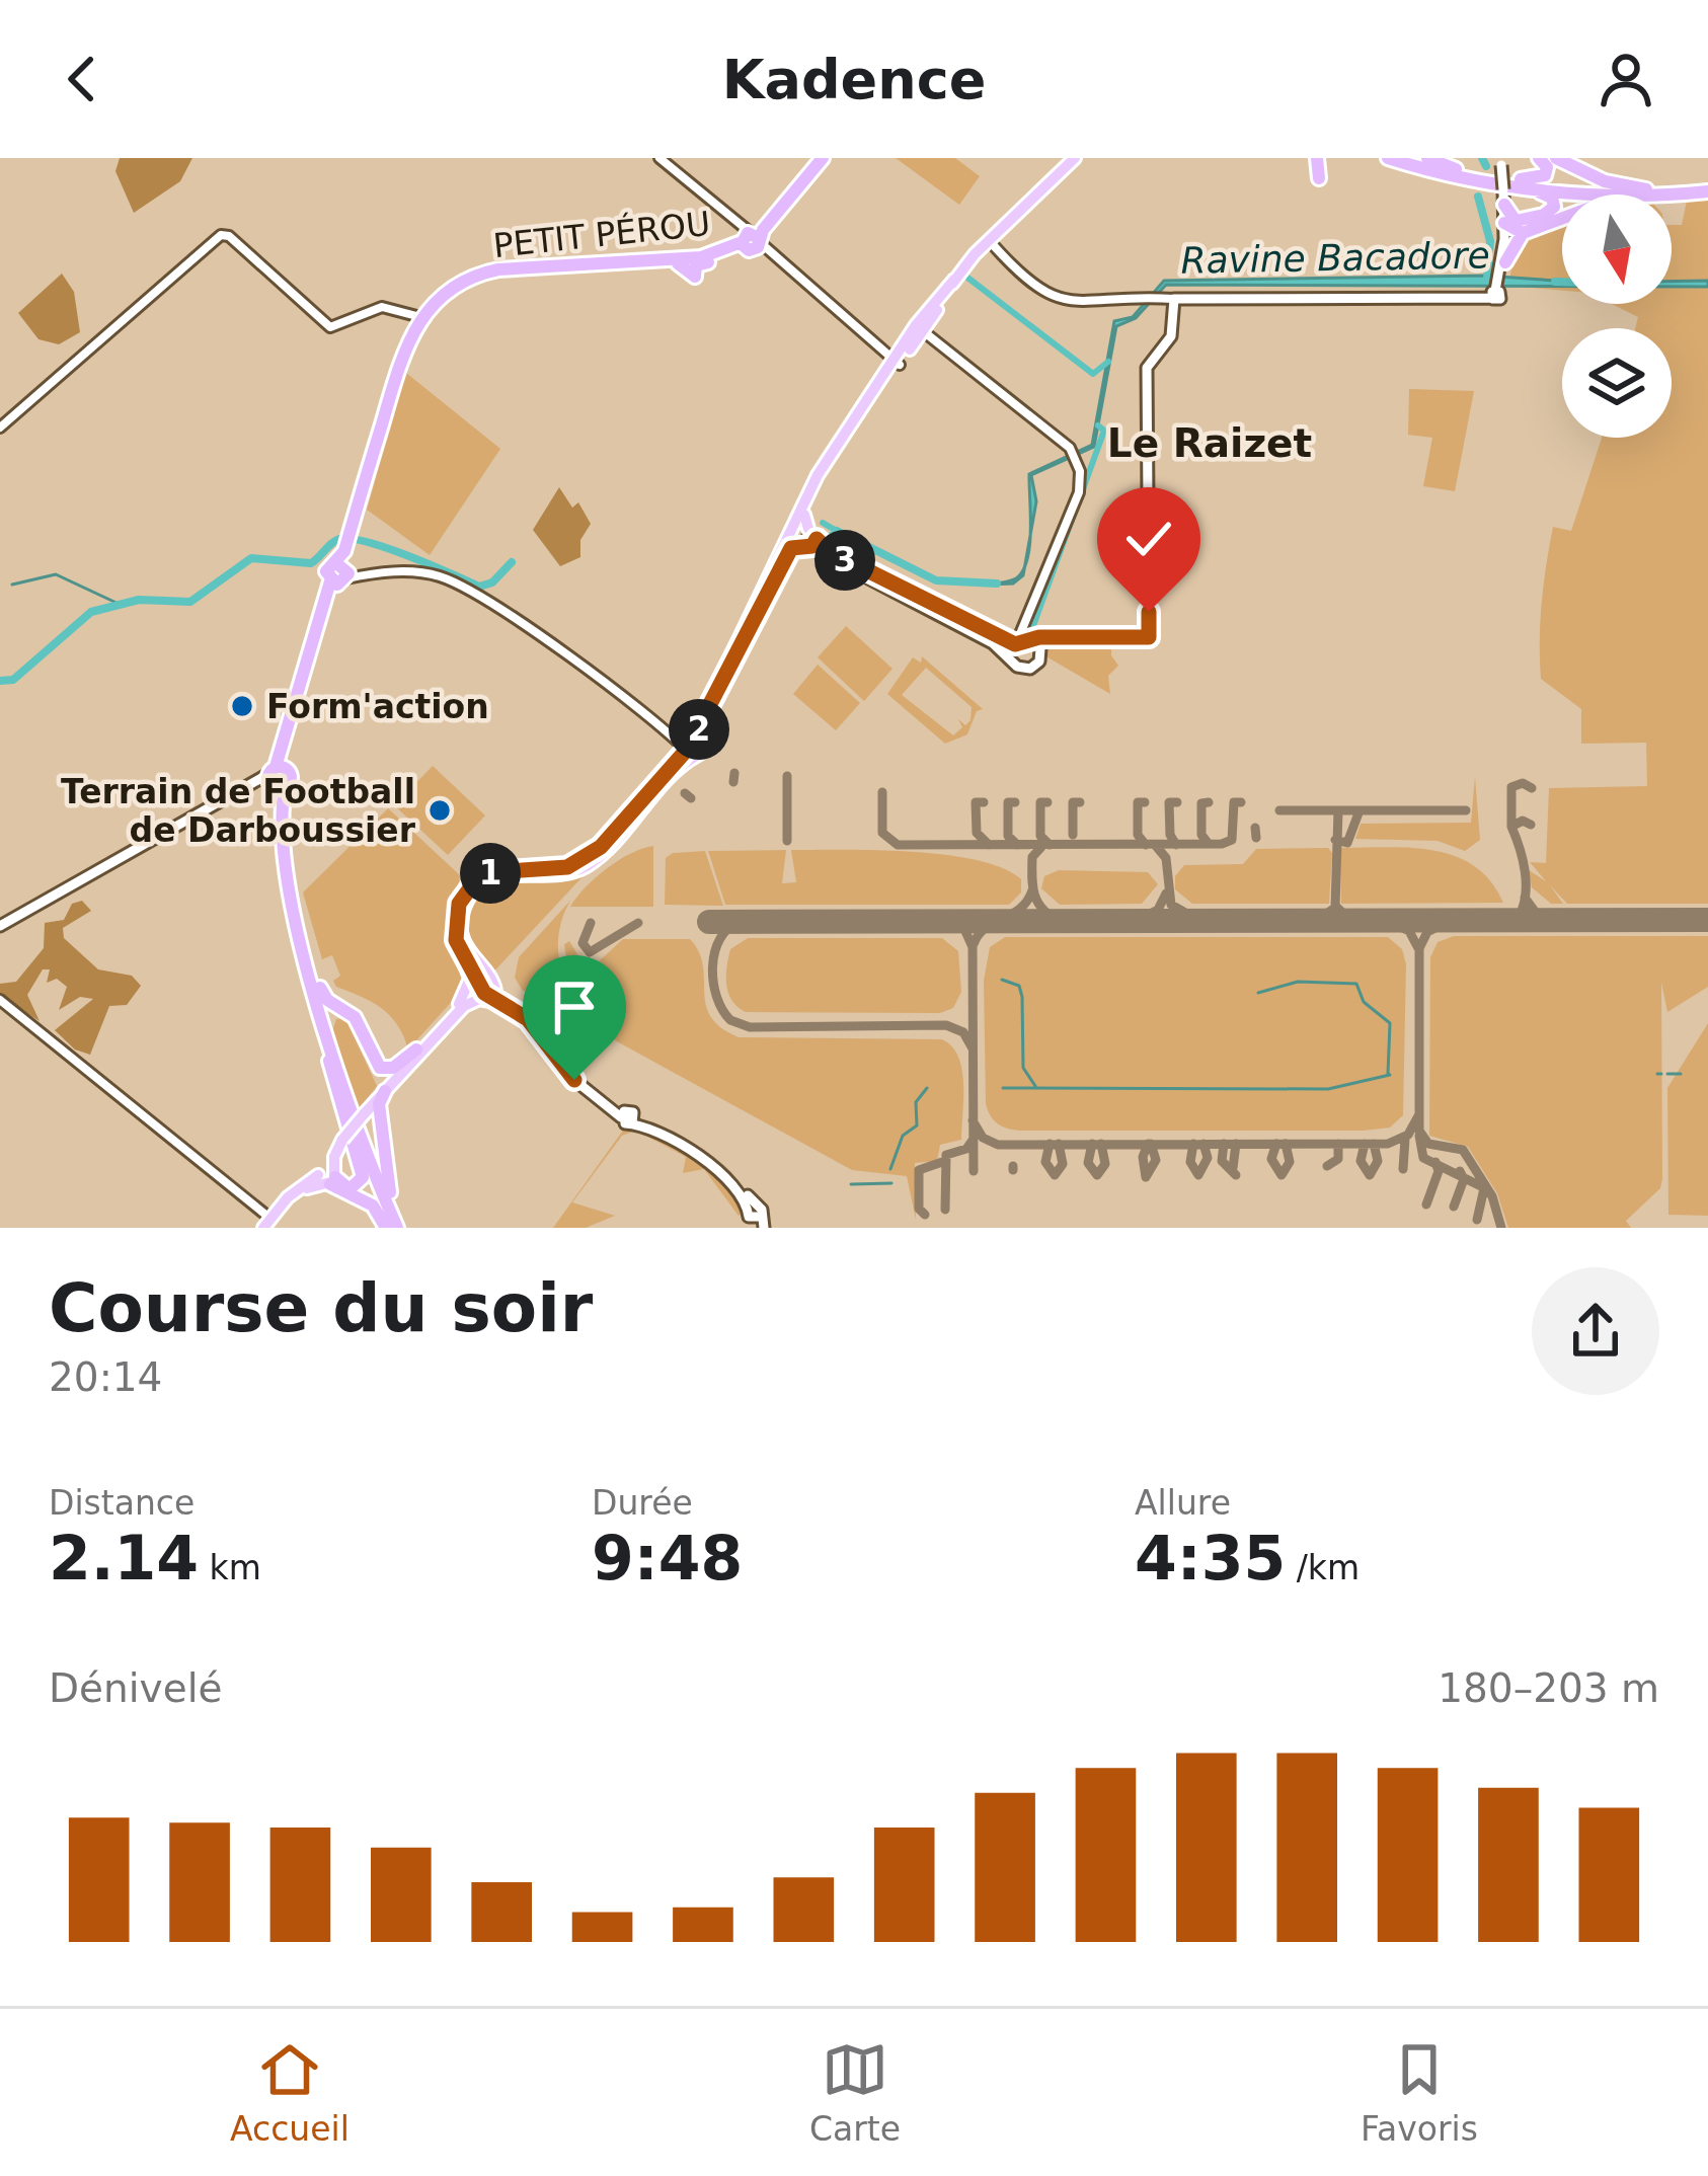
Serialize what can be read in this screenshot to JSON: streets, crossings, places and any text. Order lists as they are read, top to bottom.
{
  "streets": {
    "highway": ["PETIT PÉROU"]
  },
  "districts": ["Le Raizet"],
  "water": ["Ravine Bacadore"],
  "places": ["Form'action", "Terrain de Football de Darboussier"],
  "north": "bottom",
  "page": {
    "header": "Kadence",
    "pins": ["3", "2", "1"],
    "heading": ["Course du soir", "20:14"],
    "stats": [
      ["Distance", "2.14 km"],
      ["Durée", "9:48"],
      ["Allure", "4:35 /km"]
    ],
    "chart": ["Dénivelé", "180–203 m"],
    "tabs": ["Accueil", "Carte", "Favoris"]
  }
}
